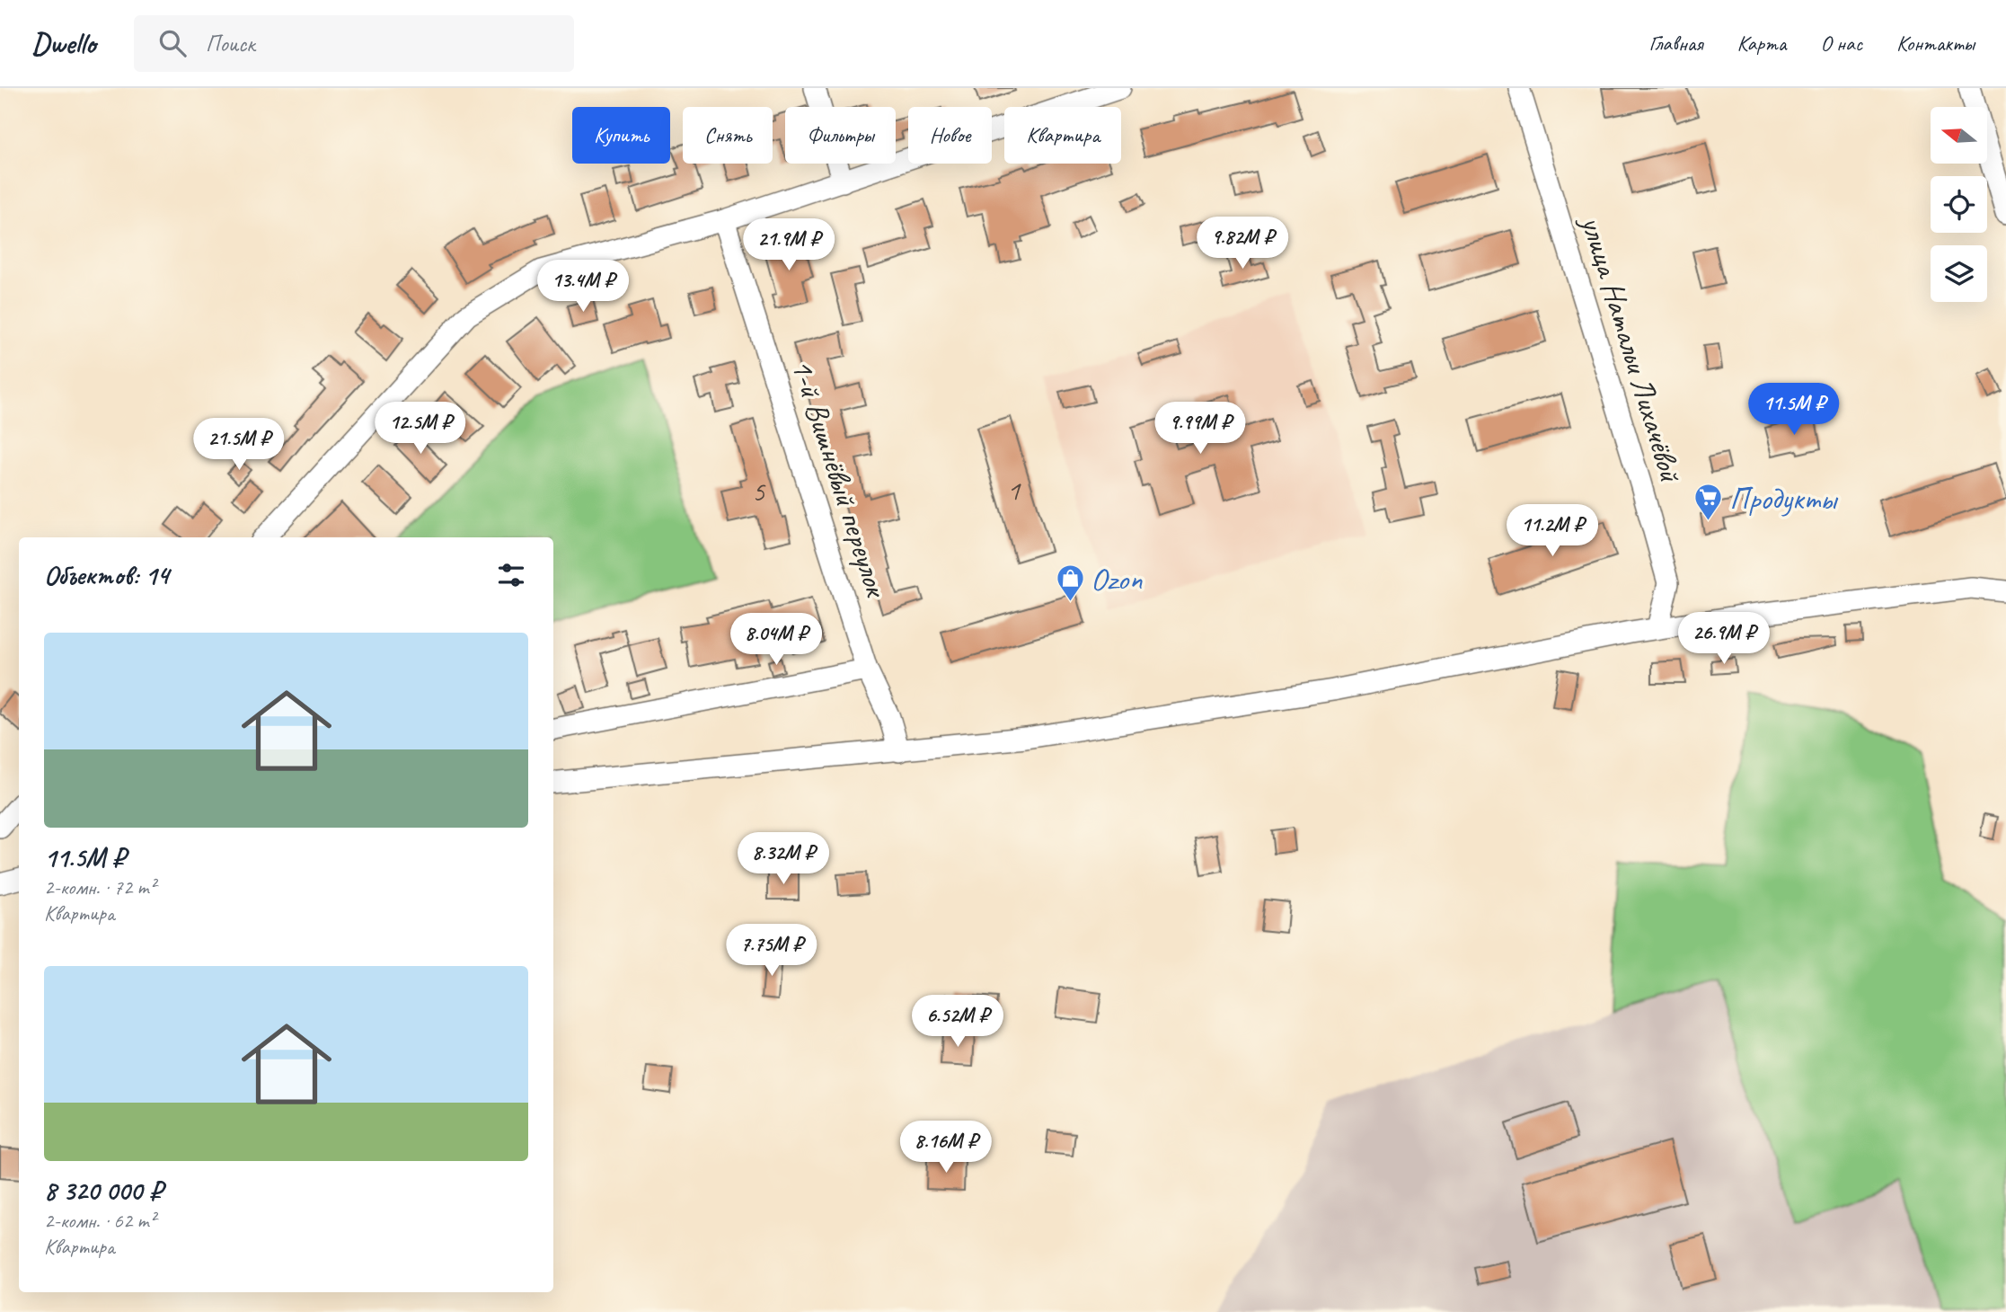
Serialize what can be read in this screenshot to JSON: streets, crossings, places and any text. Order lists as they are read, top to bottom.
{
  "streets": {
    "street": ["улица Натальи Лихачёвой", "1-й Вишнёвый переулок"]
  },
  "places": {
    "supermarket": ["Продукты"],
    "shop": ["Ozon"]
  },
  "house_numbers": ["1", "5"],
  "north": "left",
  "page": {
    "header": "Dwello",
    "search": "Поиск",
    "nav": [
      "Главная",
      "Карта",
      "О нас",
      "Контакты"
    ],
    "chip": [
      "Купить",
      "Снять",
      "Фильтры",
      "Новое",
      "Квартира"
    ],
    "price": [
      "9.82M ₽",
      "21.9M ₽",
      "13.4M ₽",
      "11.5M ₽",
      "12.5M ₽",
      "9.99M ₽",
      "21.5M ₽",
      "11.2M ₽",
      "26.9M ₽",
      "8.04M ₽",
      "8.32M ₽",
      "7.75M ₽",
      "6.52M ₽",
      "8.16M ₽"
    ],
    "heading": "Объектов: 14",
    "list": [
      {
        "name": "11.5M ₽",
        "note": "2-комн. · 72 m² · Квартира"
      },
      {
        "name": "8 320 000 ₽",
        "note": "2-комн. · 62 m² · Квартира"
      }
    ]
  }
}
